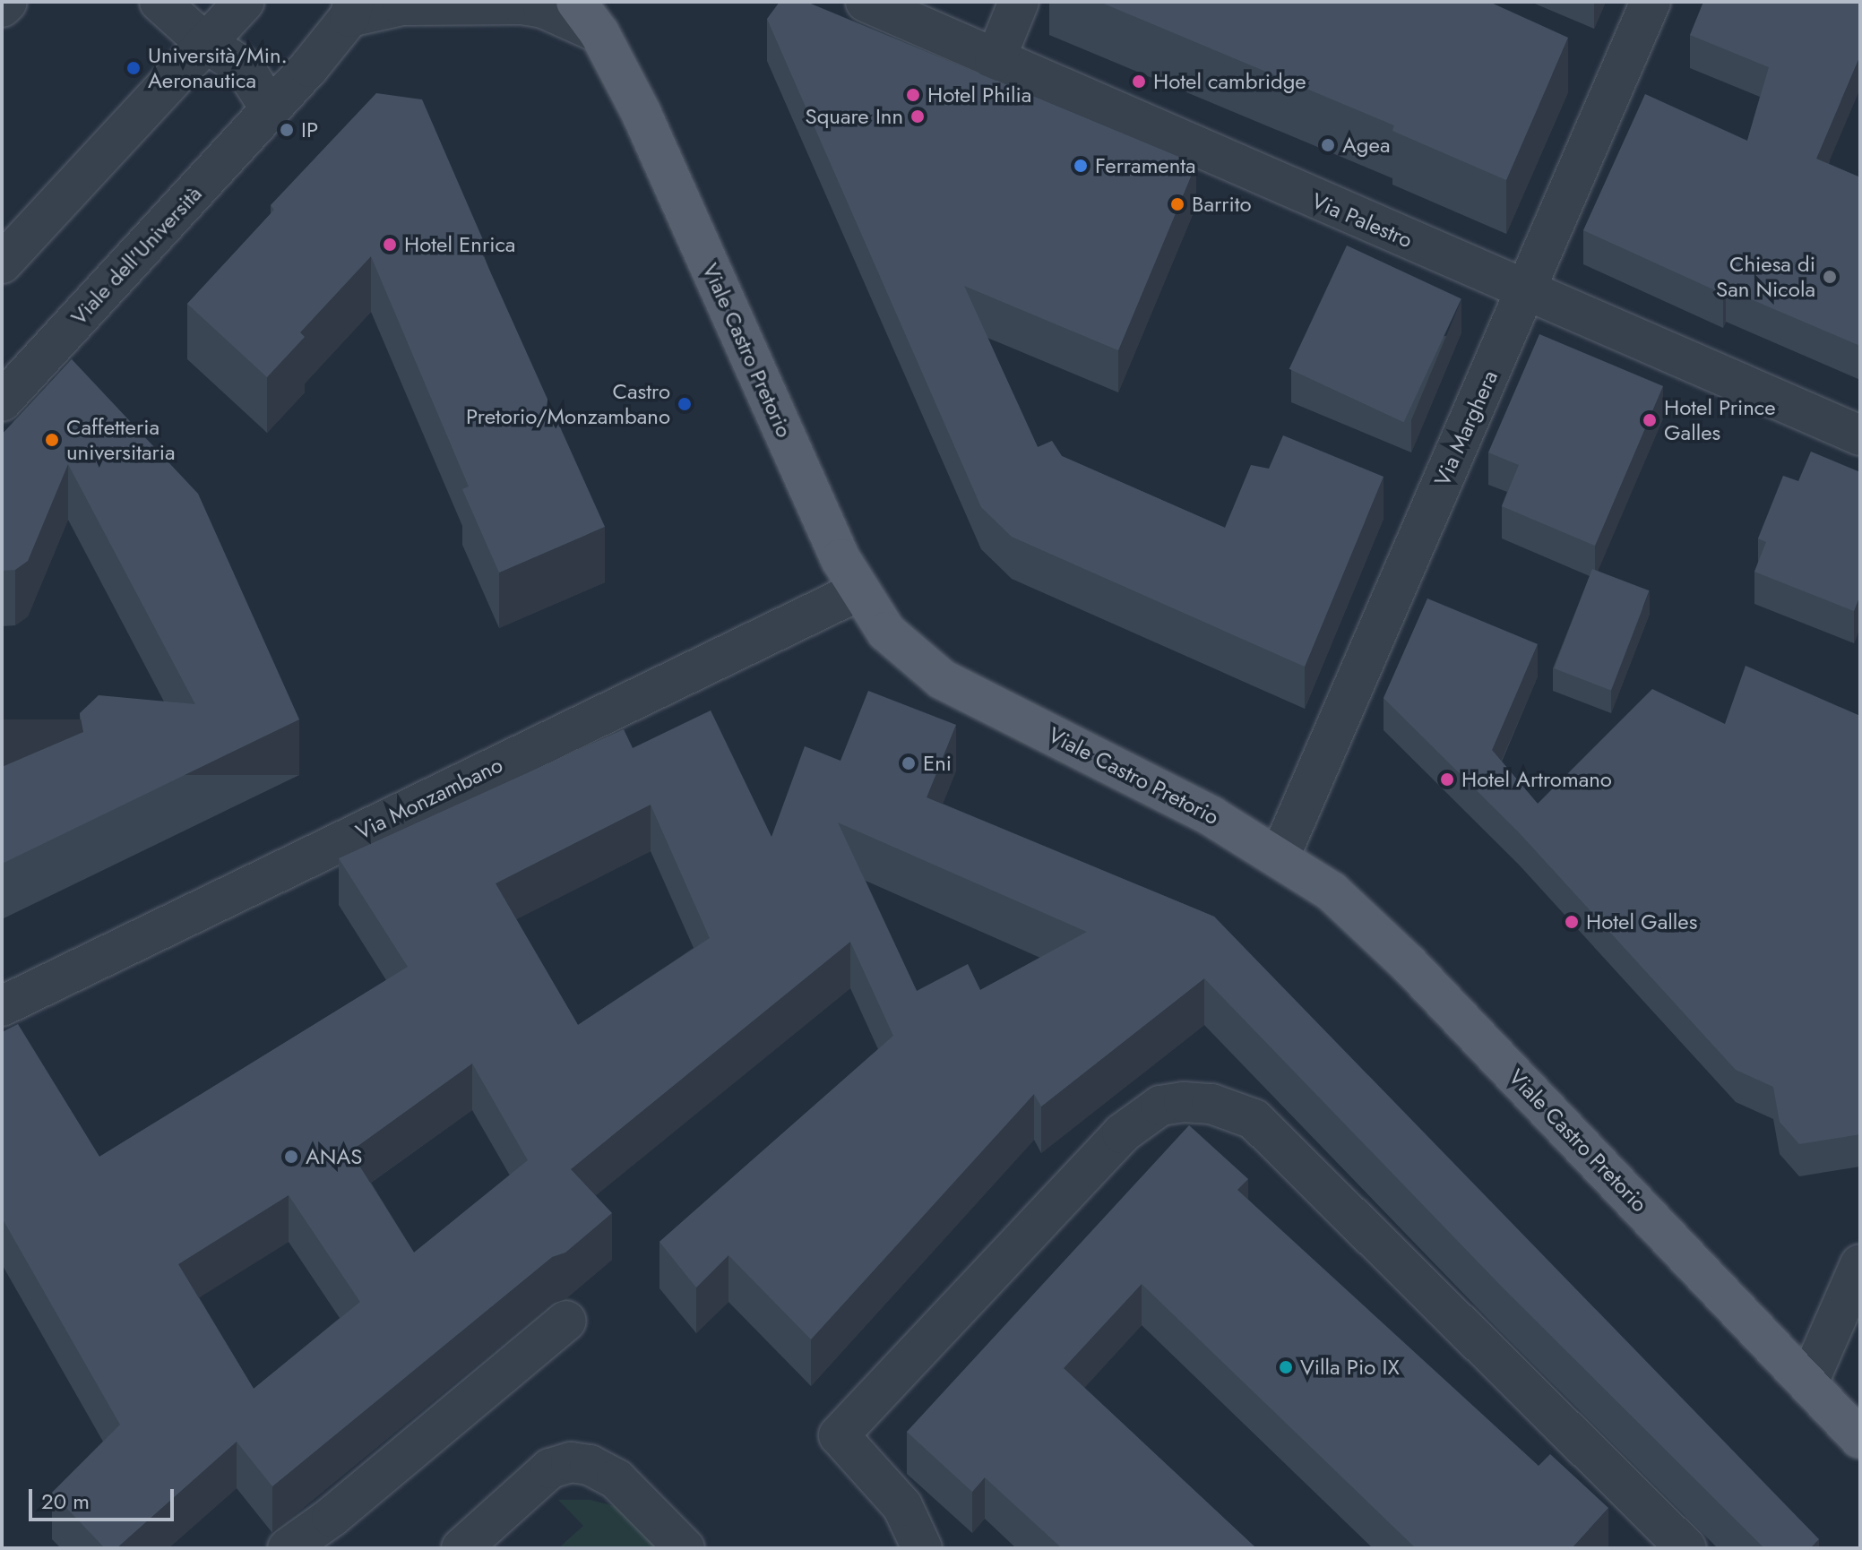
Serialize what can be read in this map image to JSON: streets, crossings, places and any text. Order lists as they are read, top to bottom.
{
  "streets": {
    "main road": ["Viale Castro Pretorio"],
    "street": [
      "Via Palestro",
      "Viale dell'Università",
      "Via Marghera",
      "Via Monzambano"
    ]
  },
  "crossings": [
    ["Via Palestro", "Via Marghera"],
    ["Viale dell'Università", "Viale Castro Pretorio"],
    ["Viale Castro Pretorio", "Via Marghera"],
    ["Viale Castro Pretorio", "Via Monzambano"]
  ],
  "places": [
    "Università/Min. Aeronautica",
    "Hotel cambridge",
    "Hotel Philia",
    "Square Inn",
    "IP",
    "Agea",
    "Ferramenta",
    "Barrito",
    "Hotel Enrica",
    "Chiesa di San Nicola",
    "Castro Pretorio/Monzambano",
    "Hotel Prince Galles",
    "Caffetteria universitaria",
    "Eni",
    "Hotel Artromano",
    "Hotel Galles",
    "ANAS",
    "Villa Pio IX"
  ],
  "scale_bar": "20 m"
}
